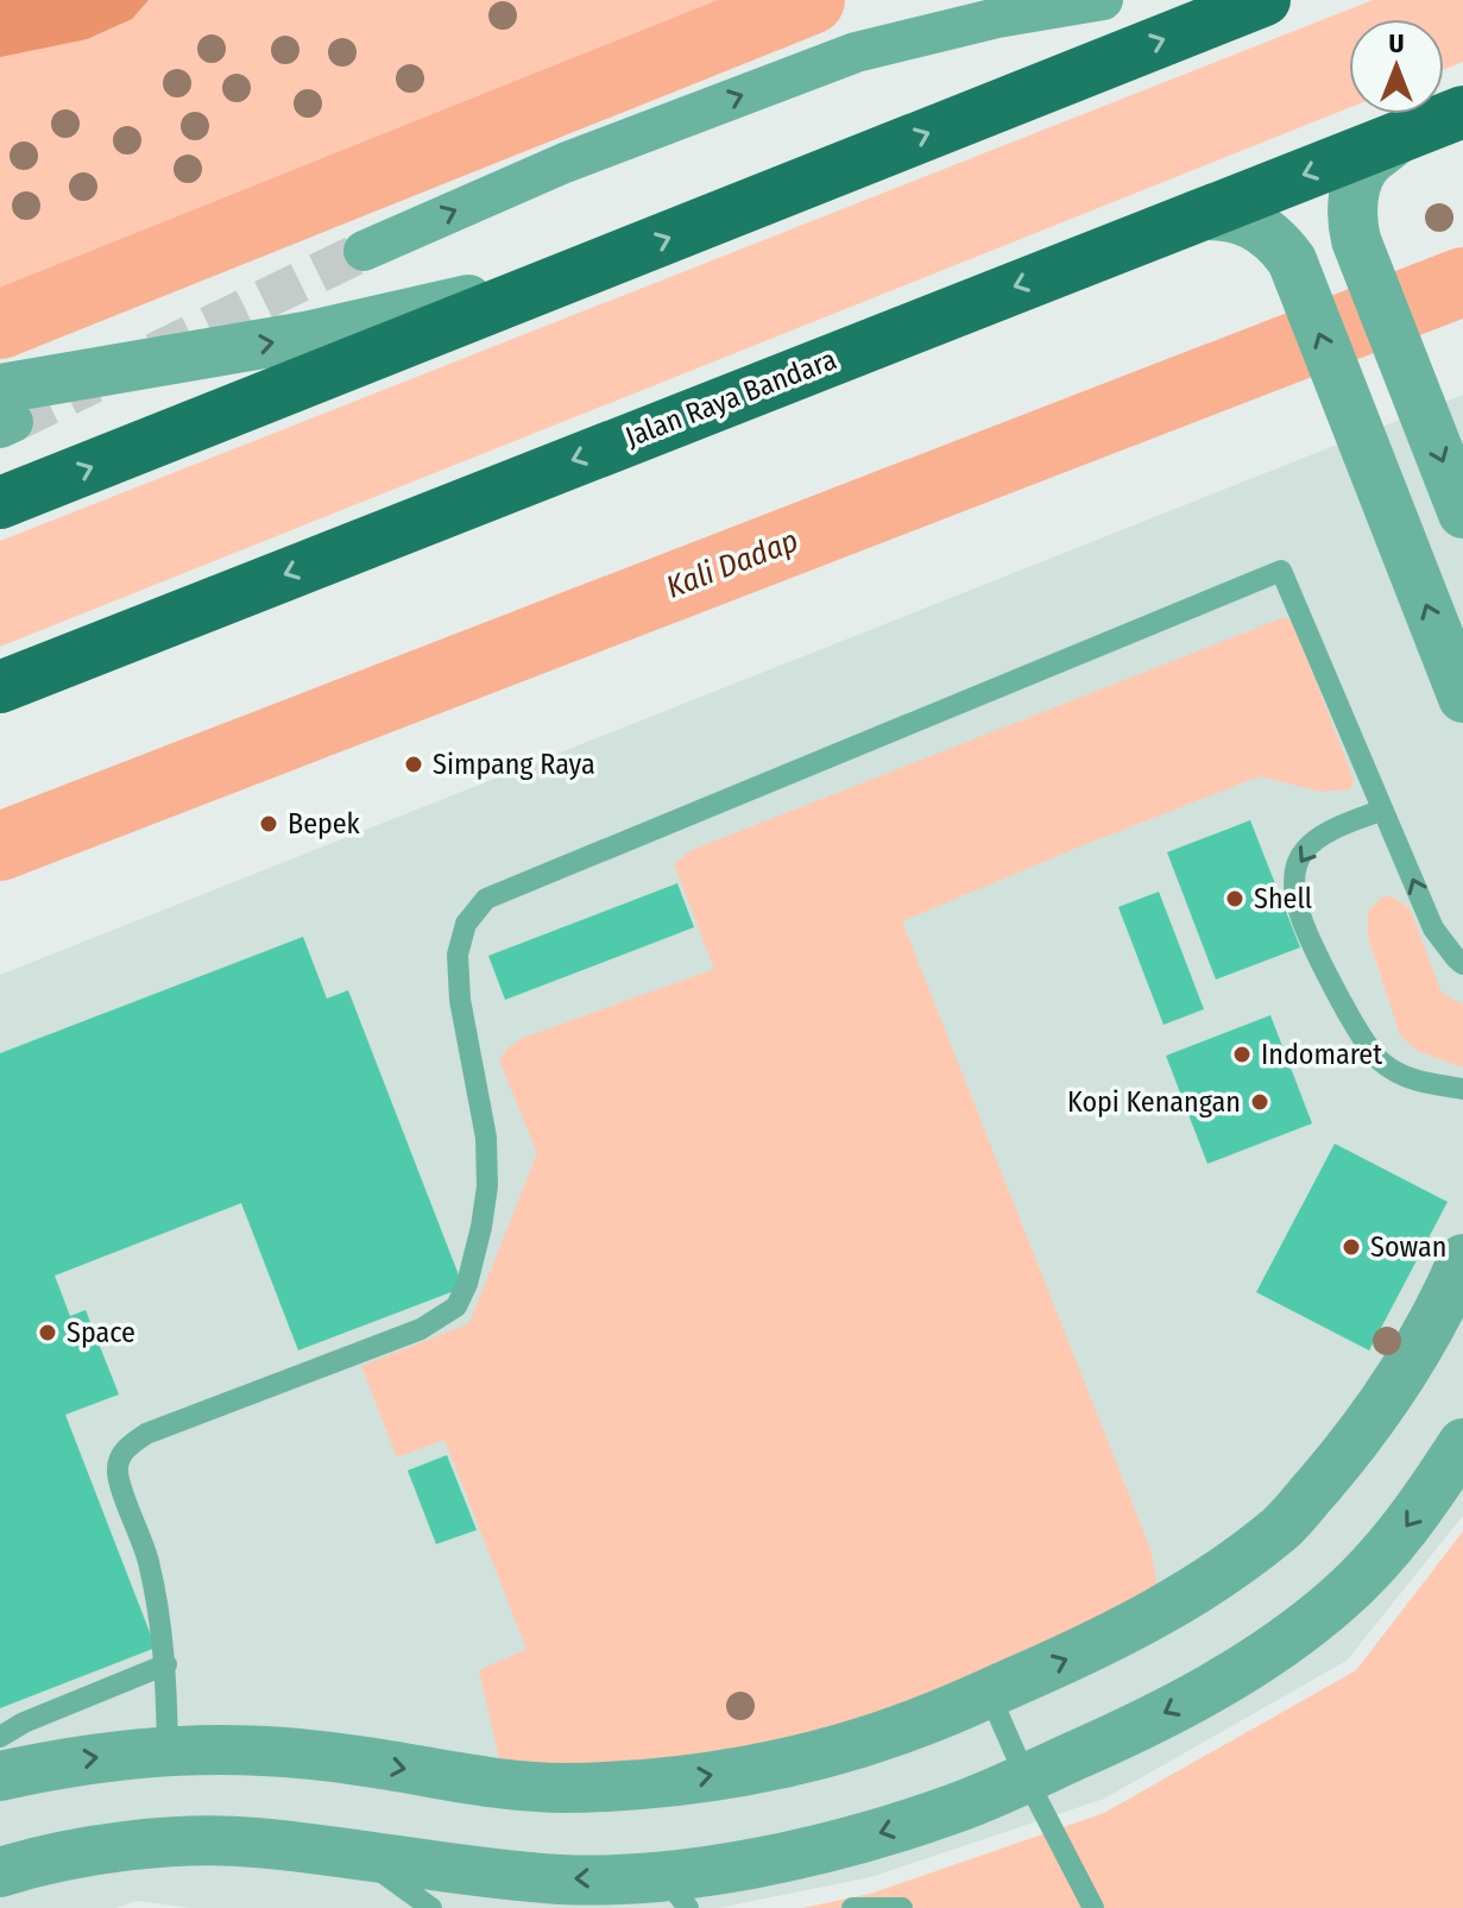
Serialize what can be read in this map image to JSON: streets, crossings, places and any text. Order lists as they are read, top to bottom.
{
  "streets": {
    "main road": ["Jalan Raya Bandara"]
  },
  "water": ["Kali Dadap"],
  "places": [
    "Simpang Raya",
    "Bepek",
    "Shell",
    "Indomaret",
    "Kopi Kenangan",
    "Sowan",
    "Space"
  ],
  "north": "top"
}
